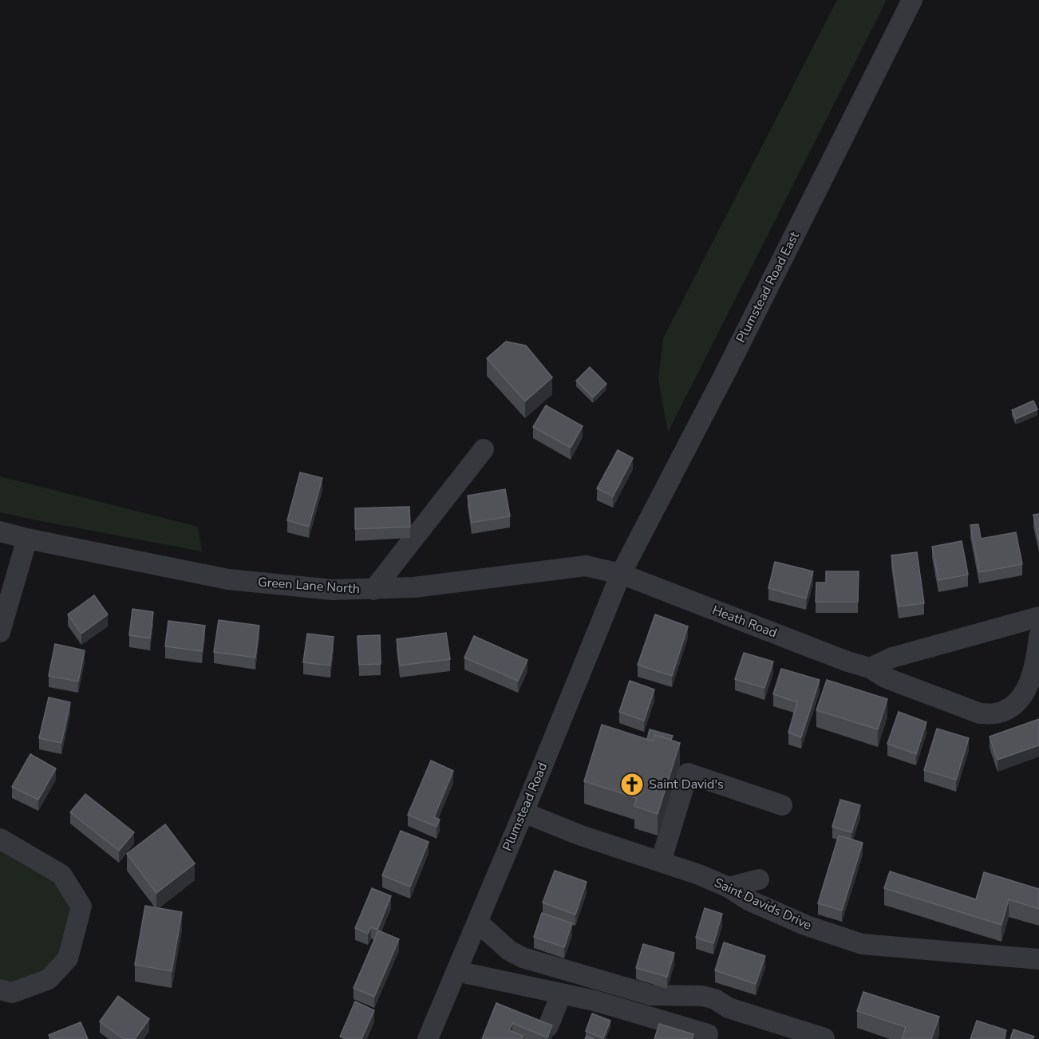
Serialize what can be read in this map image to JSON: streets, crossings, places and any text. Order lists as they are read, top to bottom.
{
  "streets": {
    "street": [
      "Plumstead Road East",
      "Green Lane North",
      "Heath Road",
      "Plumstead Road",
      "Saint Davids Drive"
    ]
  },
  "crossings": [
    ["Plumstead Road East", "Green Lane North"],
    ["Plumstead Road East", "Heath Road"],
    ["Plumstead Road East", "Plumstead Road"],
    ["Green Lane North", "Heath Road"],
    ["Green Lane North", "Plumstead Road"],
    ["Heath Road", "Plumstead Road"],
    ["Plumstead Road", "Saint Davids Drive"]
  ],
  "places": {
    "church": ["Saint David's"]
  }
}
